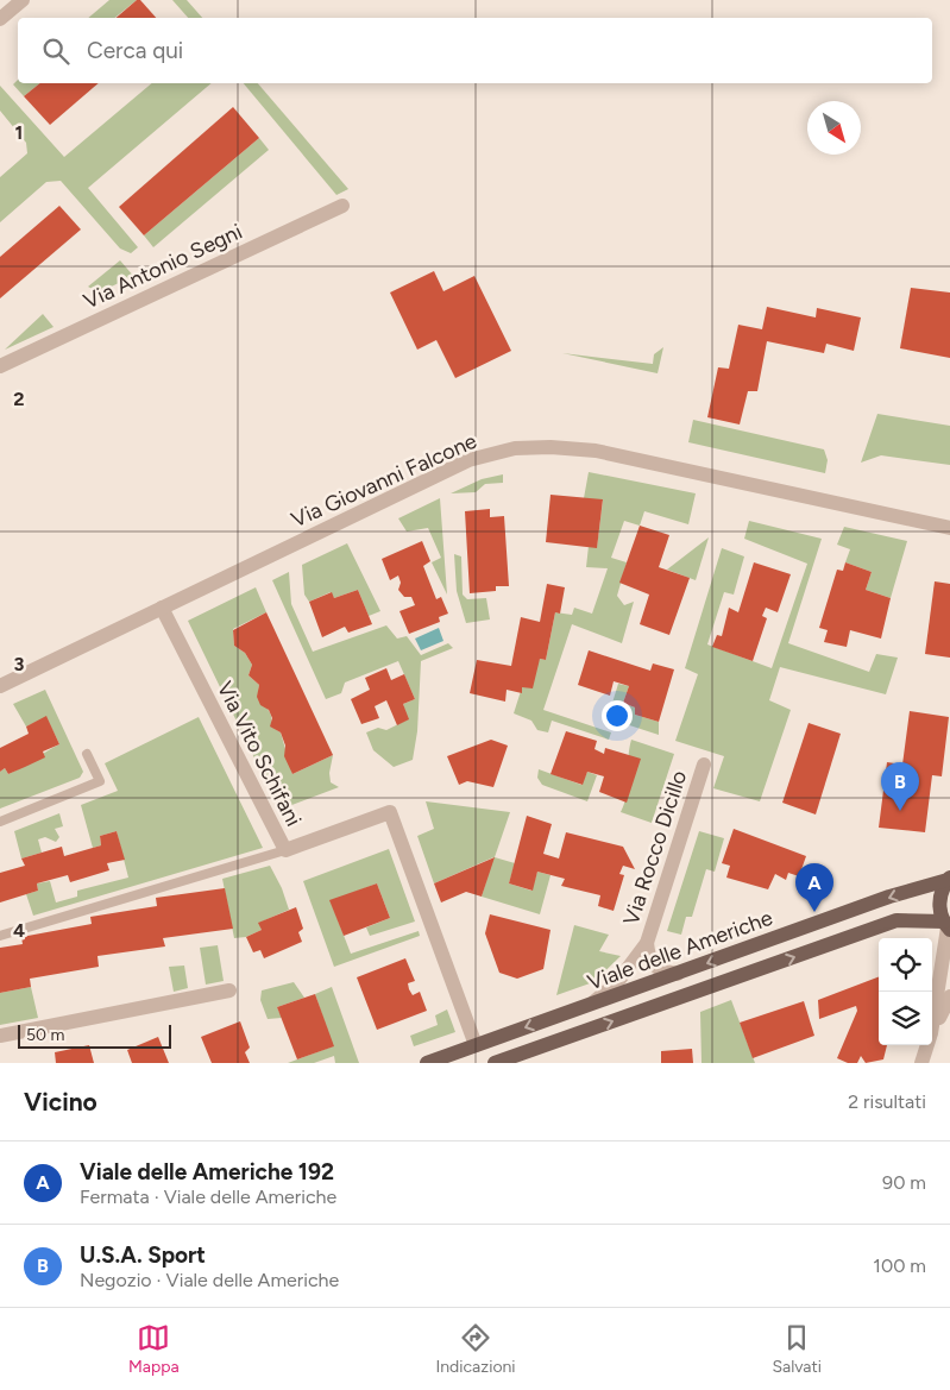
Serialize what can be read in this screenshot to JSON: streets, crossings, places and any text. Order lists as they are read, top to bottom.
{
  "streets": {
    "main road": ["Viale delle Americhe"],
    "street": [
      "Via Antonio Segni",
      "Via Giovanni Falcone",
      "Via Vito Schifani",
      "Via Rocco Dicillo"
    ]
  },
  "crossings": [
    ["Via Giovanni Falcone", "Via Vito Schifani"],
    ["Via Vito Schifani", "Viale delle Americhe"],
    ["Via Rocco Dicillo", "Viale delle Americhe"]
  ],
  "scale_bar": "50 m",
  "north": "bottom right",
  "page": {
    "search": "Cerca qui",
    "pins": ["B", "A"],
    "scale": "50 m",
    "heading": ["Vicino", "2 risultati"],
    "list": [
      {
        "mark": "A",
        "name": "Viale delle Americhe 192",
        "note": "Fermata · Viale delle Americhe",
        "value": "90 m"
      },
      {
        "mark": "B",
        "name": "U.S.A. Sport",
        "note": "Negozio · Viale delle Americhe",
        "value": "100 m"
      }
    ],
    "nav": ["Mappa", "Indicazioni", "Salvati"]
  },
  "grid": {
    "rows": [
      "1",
      "2",
      "3",
      "4"
    ]
  }
}
